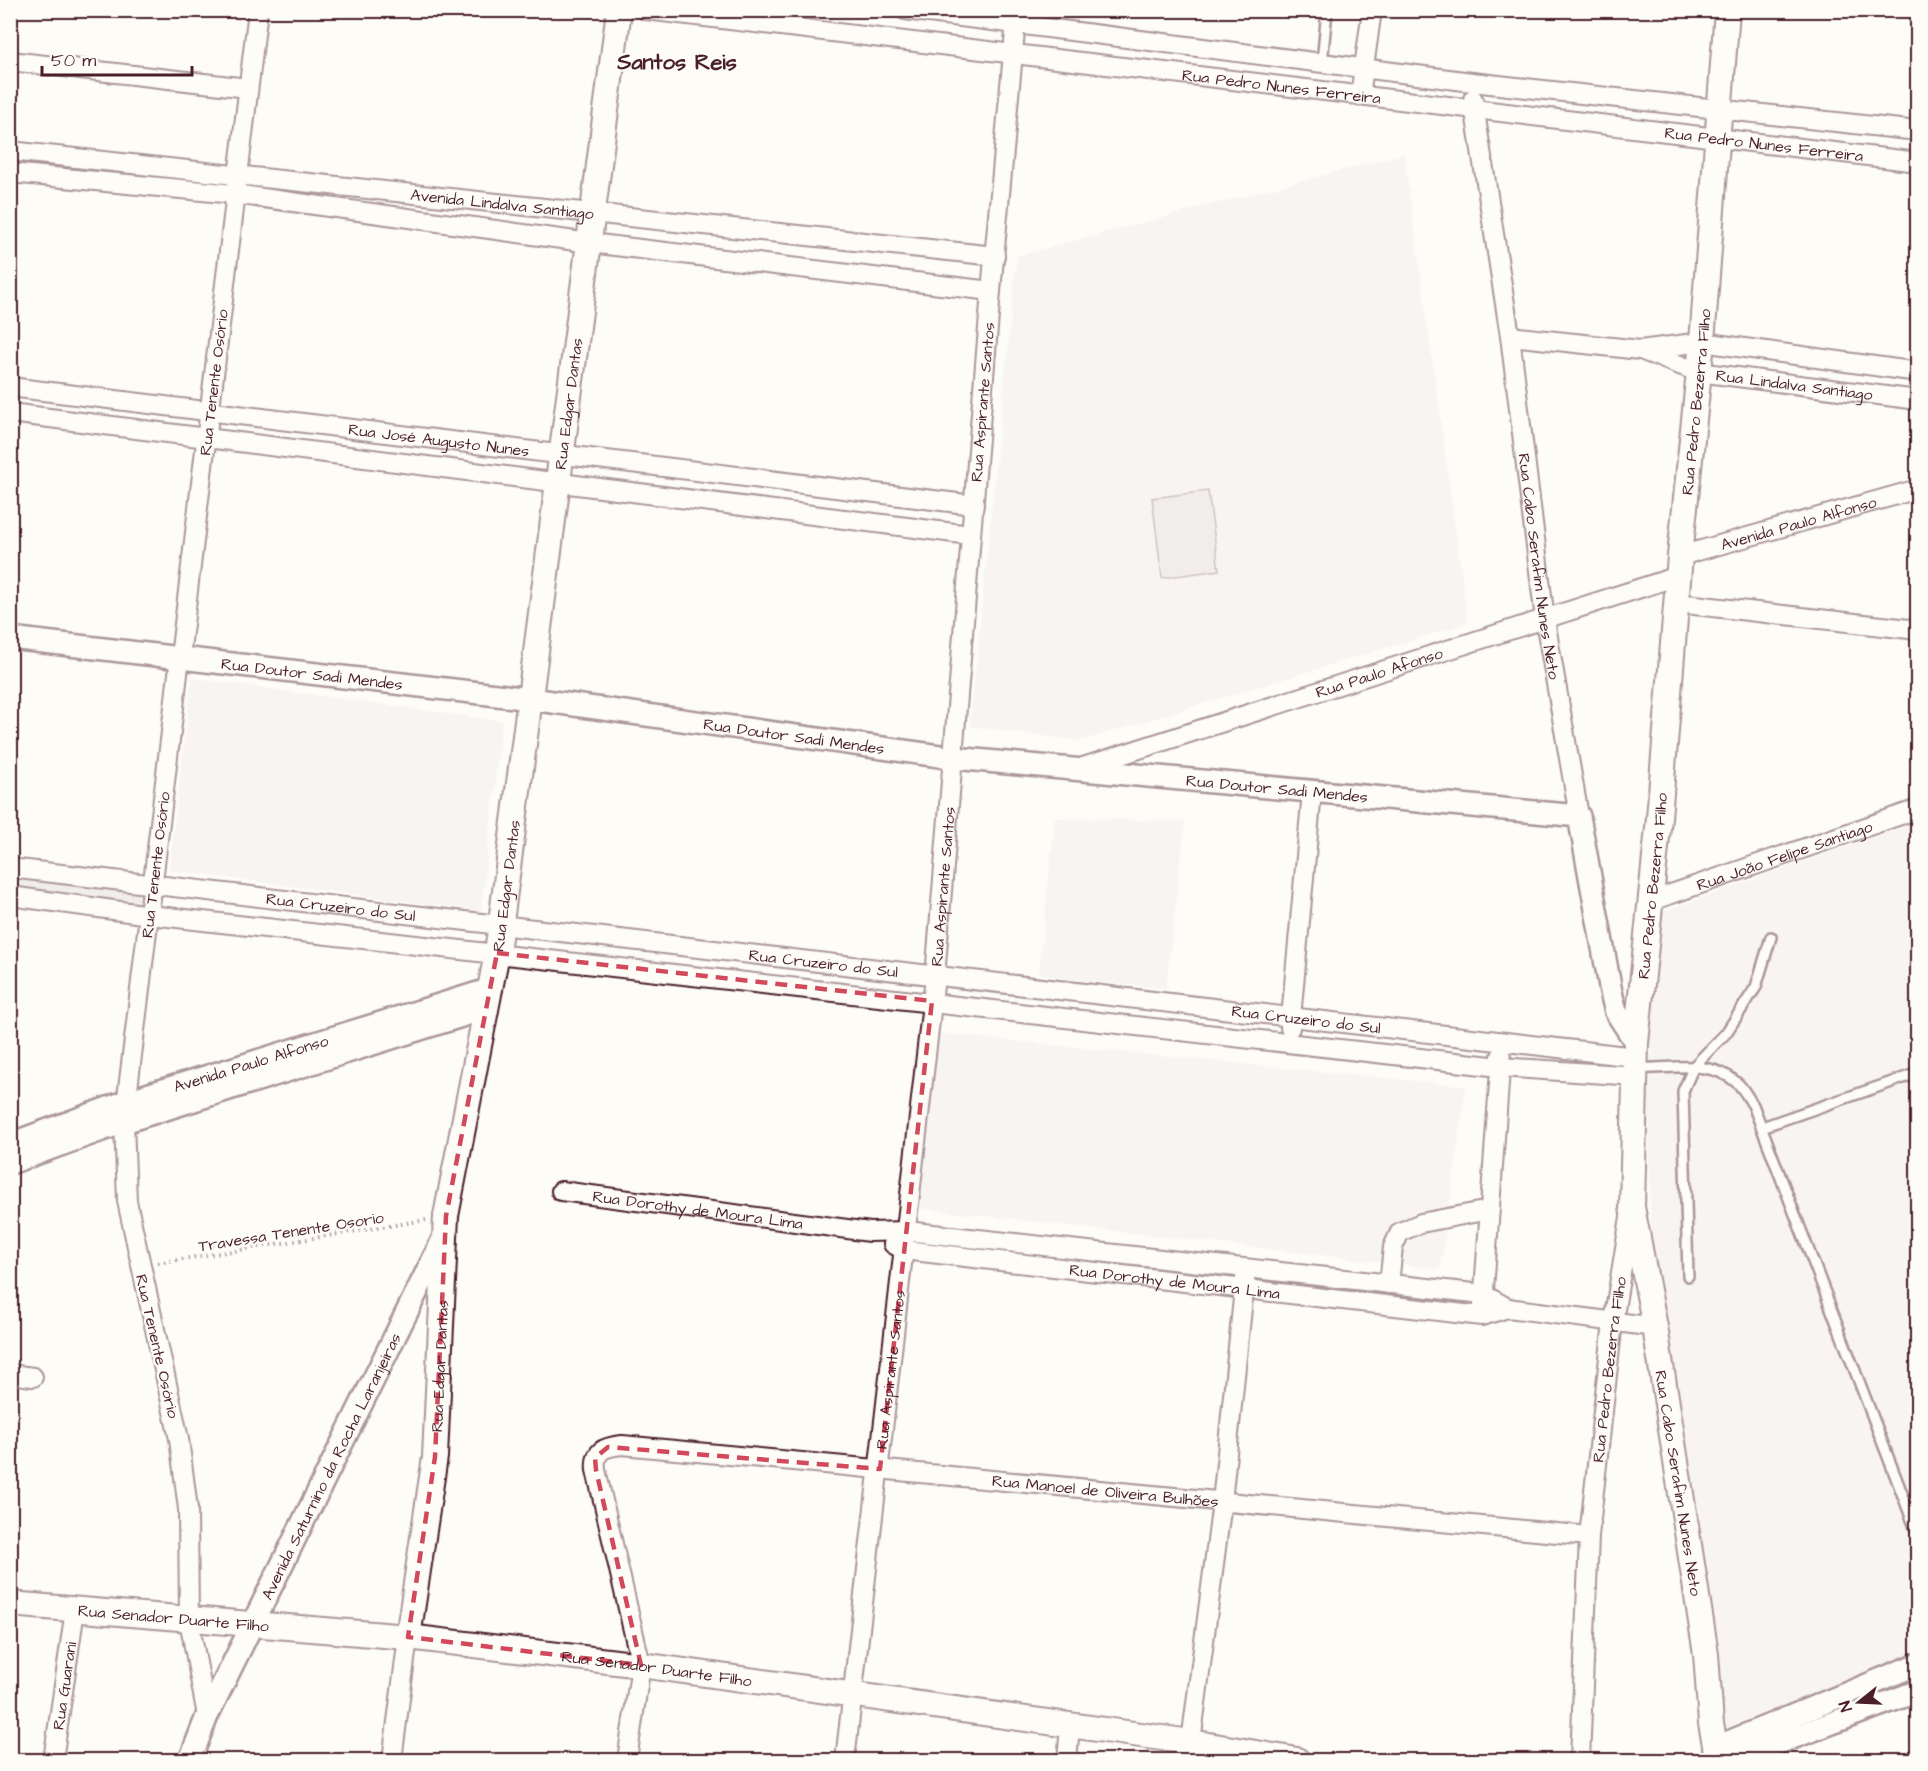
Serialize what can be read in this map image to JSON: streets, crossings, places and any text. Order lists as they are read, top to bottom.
{
  "streets": {
    "main road": [
      "Rua Pedro Bezerra Filho",
      "Rua Edgar Dantas",
      "Rua Cabo Serafim Nunes Neto",
      "Rua Senador Duarte Filho"
    ],
    "street": [
      "Rua Pedro Nunes Ferreira",
      "Avenida Lindalva Santiago",
      "Rua Tenente Osório",
      "Rua Lindalva Santiago",
      "Rua Aspirante Santos",
      "Rua José Augusto Nunes",
      "Avenida Paulo Alfonso",
      "Rua Paulo Afonso",
      "Rua Doutor Sadi Mendes",
      "Rua João Felipe Santiago",
      "Rua Cruzeiro do Sul",
      "Rua Dorothy de Moura Lima",
      "Avenida Saturnino da Rocha Laranjeiras",
      "Rua Manoel de Oliveira Bulhões",
      "Rua Guarani"
    ],
    "path": ["Travessa Tenente Osorio"]
  },
  "crossings": [
    ["Rua Pedro Nunes Ferreira", "Rua Aspirante Santos"],
    ["Rua Pedro Nunes Ferreira", "Rua Pedro Bezerra Filho"],
    ["Rua Pedro Nunes Ferreira", "Rua Cabo Serafim Nunes Neto"],
    ["Avenida Lindalva Santiago", "Rua Tenente Osório"],
    ["Avenida Lindalva Santiago", "Rua Aspirante Santos"],
    ["Avenida Lindalva Santiago", "Rua Edgar Dantas"],
    ["Rua Tenente Osório", "Rua José Augusto Nunes"],
    ["Rua Tenente Osório", "Avenida Paulo Alfonso"],
    ["Rua Tenente Osório", "Rua Doutor Sadi Mendes"],
    ["Rua Tenente Osório", "Rua Cruzeiro do Sul"],
    ["Rua Tenente Osório", "Travessa Tenente Osorio"],
    ["Rua Tenente Osório", "Avenida Saturnino da Rocha Laranjeiras"],
    ["Rua Tenente Osório", "Rua Senador Duarte Filho"],
    ["Rua Lindalva Santiago", "Rua Pedro Bezerra Filho"],
    ["Rua Lindalva Santiago", "Rua Cabo Serafim Nunes Neto"],
    ["Rua Aspirante Santos", "Rua José Augusto Nunes"],
    ["Rua Aspirante Santos", "Rua Doutor Sadi Mendes"],
    ["Rua Aspirante Santos", "Rua Cruzeiro do Sul"],
    ["Rua Aspirante Santos", "Rua Dorothy de Moura Lima"],
    ["Rua Aspirante Santos", "Rua Manoel de Oliveira Bulhões"],
    ["Rua Aspirante Santos", "Rua Senador Duarte Filho"],
    ["Rua Pedro Bezerra Filho", "Avenida Paulo Alfonso"],
    ["Rua Pedro Bezerra Filho", "Rua Cabo Serafim Nunes Neto"],
    ["Rua Pedro Bezerra Filho", "Rua Paulo Afonso"],
    ["Rua Pedro Bezerra Filho", "Rua João Felipe Santiago"],
    ["Rua Pedro Bezerra Filho", "Rua Cruzeiro do Sul"],
    ["Rua Pedro Bezerra Filho", "Rua Dorothy de Moura Lima"],
    ["Rua Pedro Bezerra Filho", "Rua Manoel de Oliveira Bulhões"],
    ["Rua Edgar Dantas", "Rua José Augusto Nunes"],
    ["Rua Edgar Dantas", "Avenida Paulo Alfonso"],
    ["Rua Edgar Dantas", "Rua Doutor Sadi Mendes"],
    ["Rua Edgar Dantas", "Rua Cruzeiro do Sul"],
    ["Rua Edgar Dantas", "Travessa Tenente Osorio"],
    ["Rua Edgar Dantas", "Avenida Saturnino da Rocha Laranjeiras"],
    ["Rua Edgar Dantas", "Rua Senador Duarte Filho"],
    ["Avenida Paulo Alfonso", "Rua Paulo Afonso"],
    ["Rua Cabo Serafim Nunes Neto", "Rua Paulo Afonso"],
    ["Rua Cabo Serafim Nunes Neto", "Rua Doutor Sadi Mendes"],
    ["Rua Cabo Serafim Nunes Neto", "Rua Cruzeiro do Sul"],
    ["Rua Cabo Serafim Nunes Neto", "Rua Dorothy de Moura Lima"],
    ["Rua Paulo Afonso", "Rua Doutor Sadi Mendes"],
    ["Travessa Tenente Osorio", "Avenida Saturnino da Rocha Laranjeiras"],
    ["Avenida Saturnino da Rocha Laranjeiras", "Rua Senador Duarte Filho"],
    ["Rua Manoel de Oliveira Bulhões", "Rua Senador Duarte Filho"],
    ["Rua Senador Duarte Filho", "Rua Guarani"]
  ],
  "districts": ["Santos Reis"],
  "scale_bar": "50 m",
  "north": "left"
}
